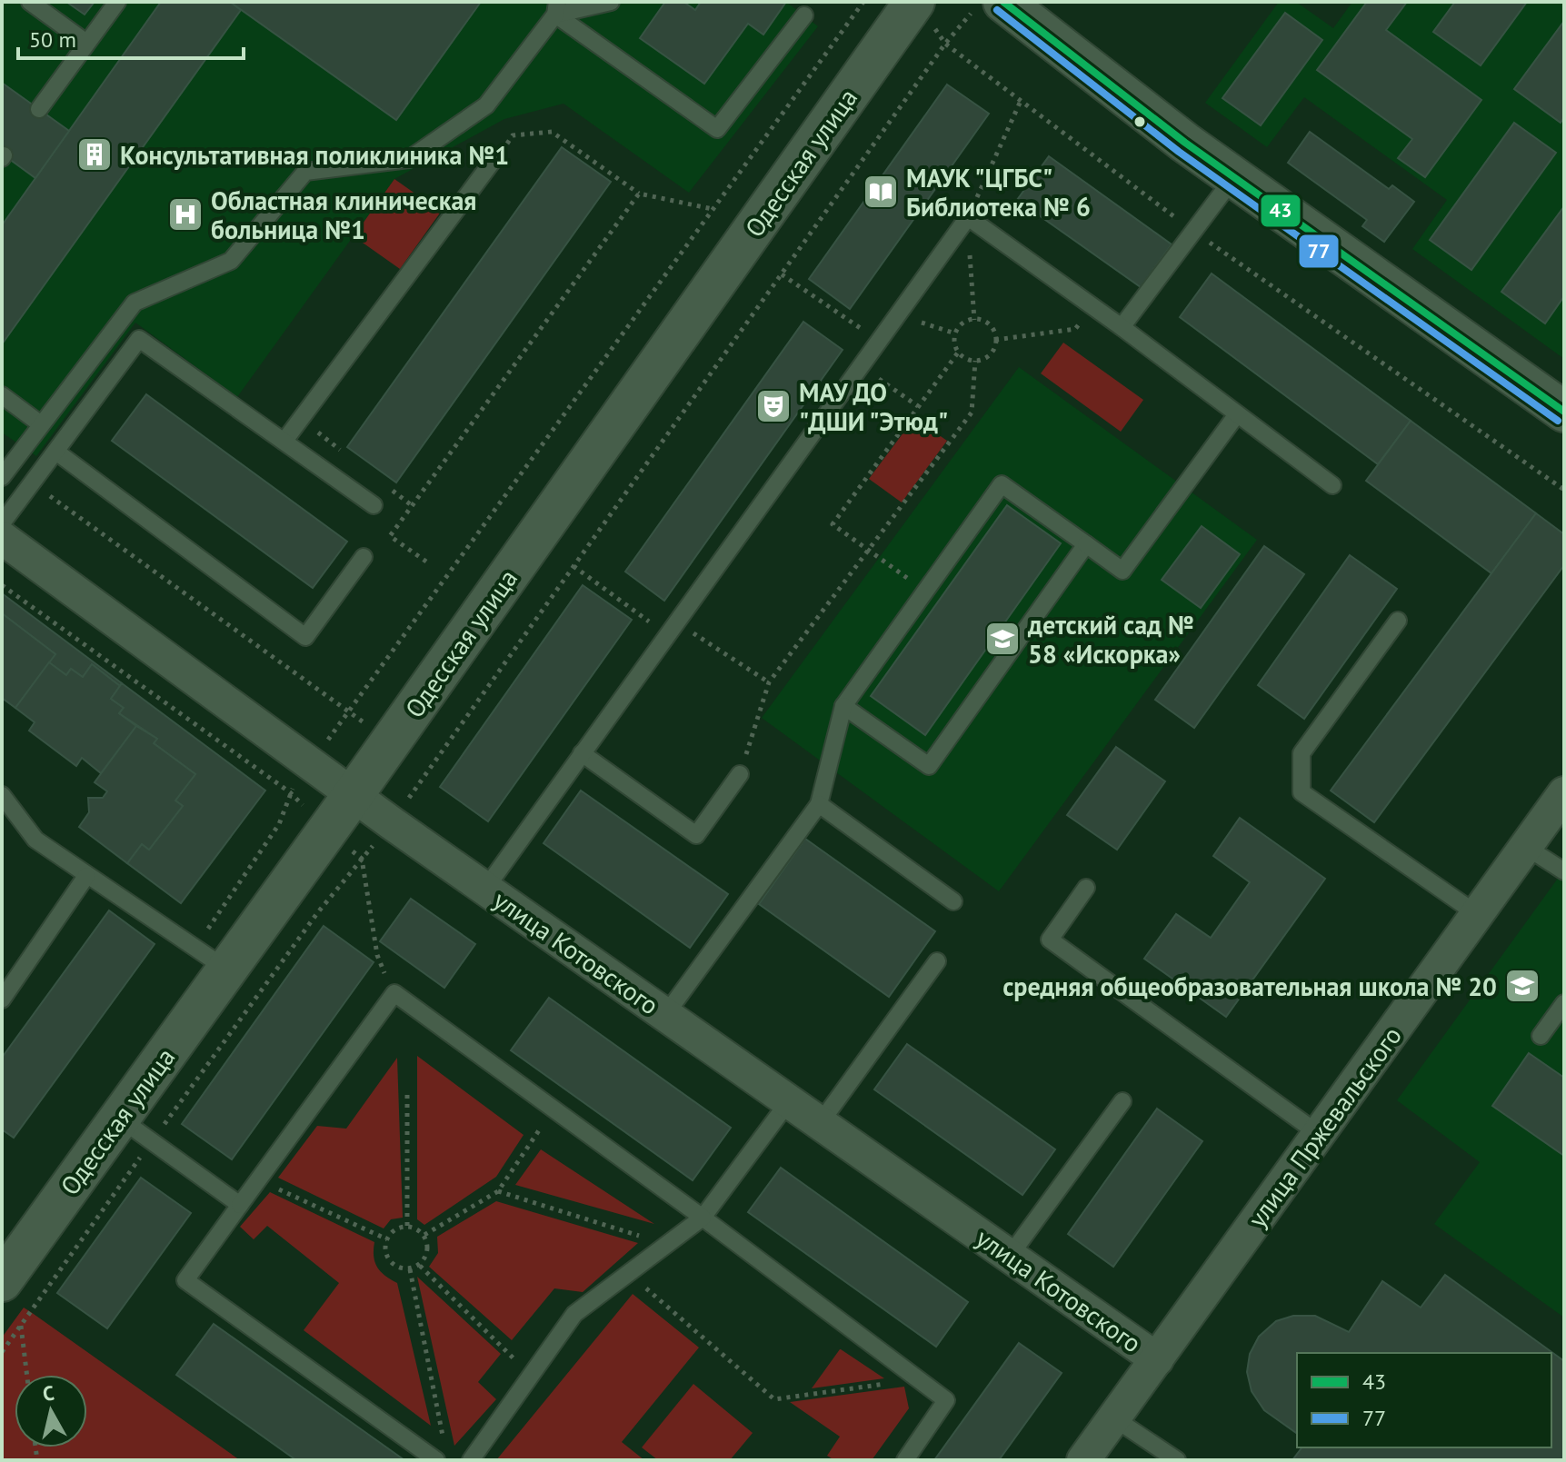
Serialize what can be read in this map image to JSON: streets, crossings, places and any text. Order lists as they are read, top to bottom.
{
  "streets": {
    "street": ["Одесская улица", "улица Котовского", "улица Пржевальского"]
  },
  "crossings": [
    ["Одесская улица", "улица Котовского"],
    ["улица Котовского", "улица Пржевальского"]
  ],
  "places": {
    "building": ["Консультативная поликлиника №1"],
    "library": ["МАУК \"ЦГБС\" Библиотека № 6"],
    "hospital": ["Областная клиническая больница №1"],
    "theatre": ["МАУ ДО \"ДШИ \"Этюд\""],
    "school or university": ["детский сад № 58 «Искорка»", "средняя общеобразовательная школа № 20"]
  },
  "lines": ["transit line 43", "transit line 77"],
  "legend": ["43", "77"],
  "scale_bar": "50 m",
  "north": "top"
}
